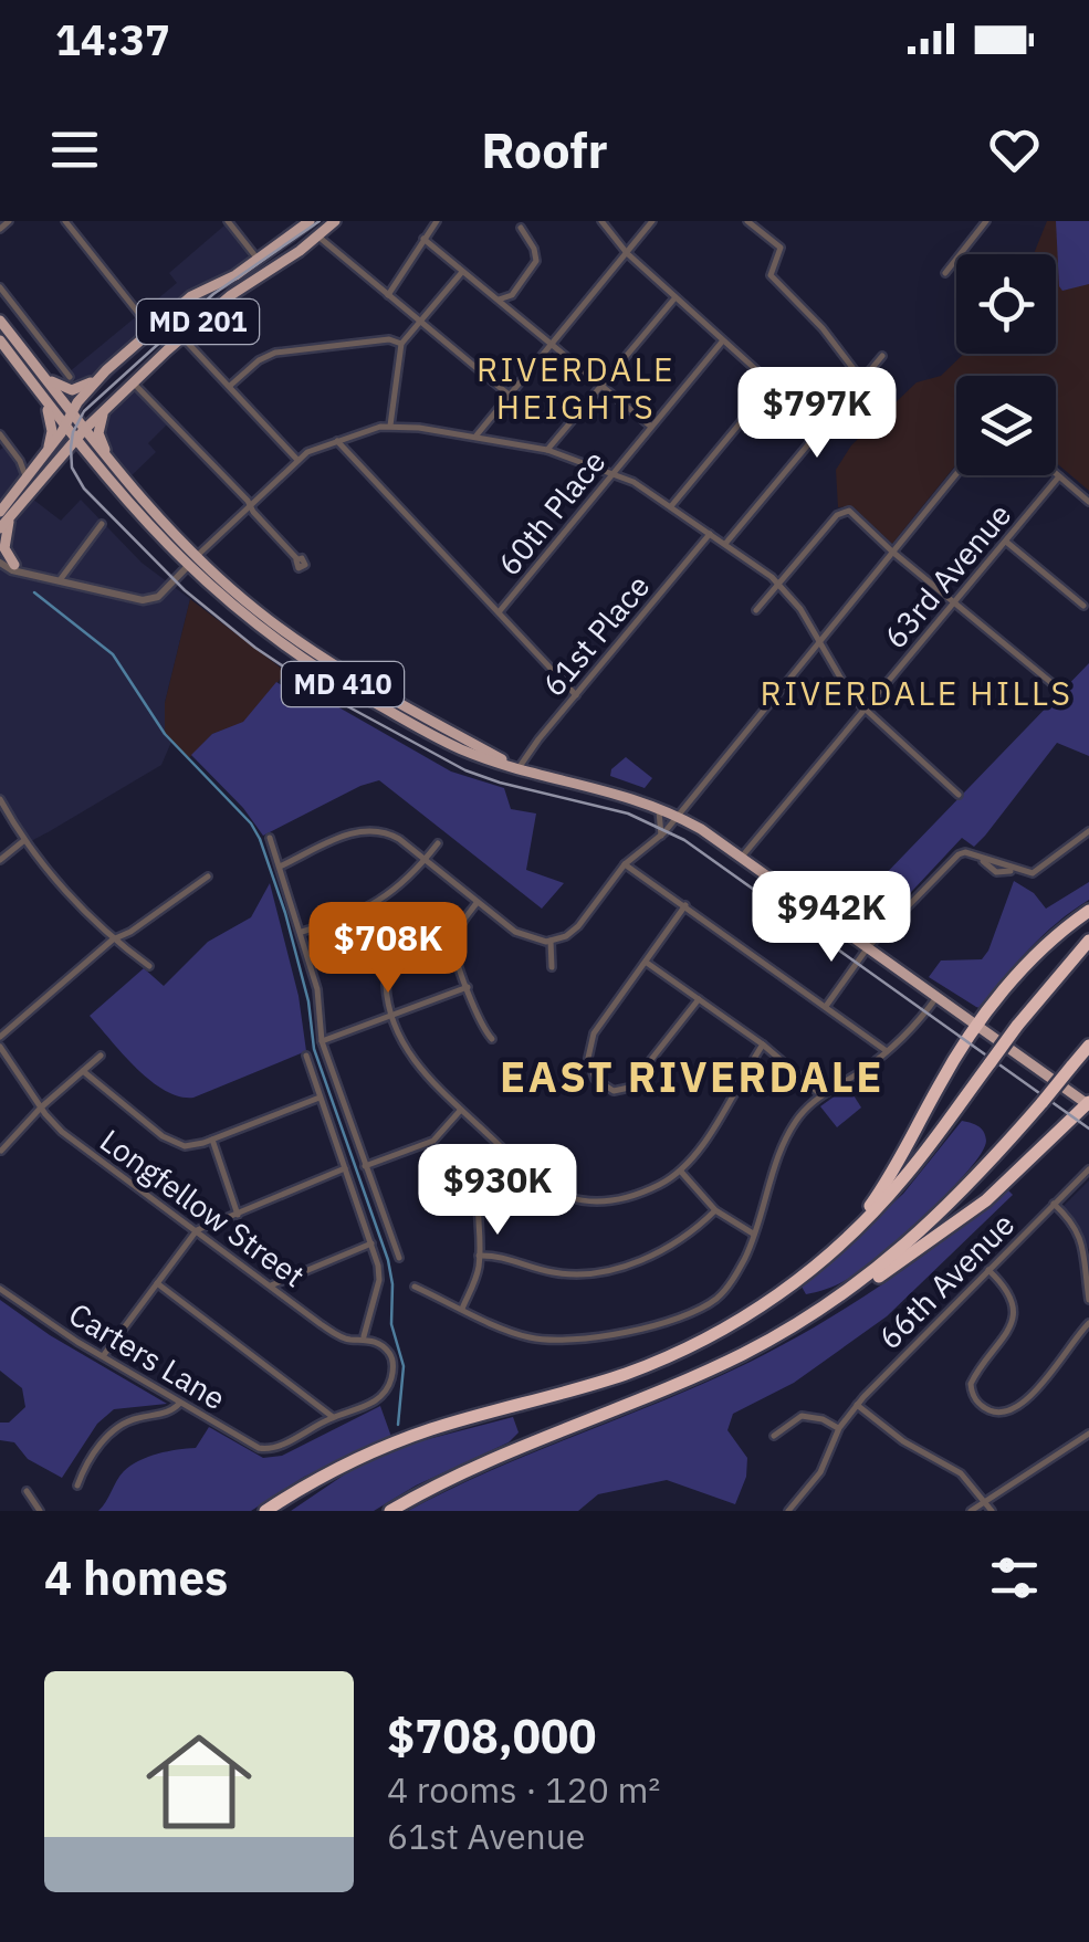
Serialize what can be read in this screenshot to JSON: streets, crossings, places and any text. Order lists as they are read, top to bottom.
{
  "streets": {
    "main road": ["MD 201", "MD 410"],
    "street": [
      "60th Place",
      "63rd Avenue",
      "61st Place",
      "Longfellow Street",
      "66th Avenue",
      "Carters Lane"
    ]
  },
  "crossings": [
    ["MD 201", "MD 410"],
    ["63rd Avenue", "MD 410"],
    ["61st Place", "MD 410"]
  ],
  "districts": ["RIVERDALE HEIGHTS", "RIVERDALE HILLS", "EAST RIVERDALE"],
  "page": {
    "status": "14:37",
    "header": "Roofr",
    "price": [
      "$797K",
      "$942K",
      "$708K",
      "$930K"
    ],
    "heading": "4 homes",
    "list": [
      {
        "name": "$708,000",
        "note": "4 rooms · 120 m² · 61st Avenue"
      }
    ]
  }
}
